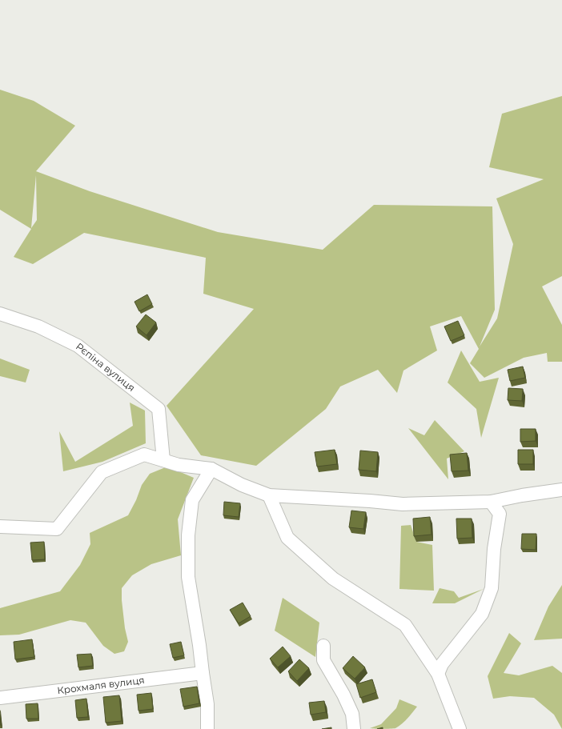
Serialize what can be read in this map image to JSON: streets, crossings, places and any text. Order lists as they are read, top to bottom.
{
  "streets": {
    "street": ["Рєпіна вулиця", "Крохмаля вулиця"]
  }
}
